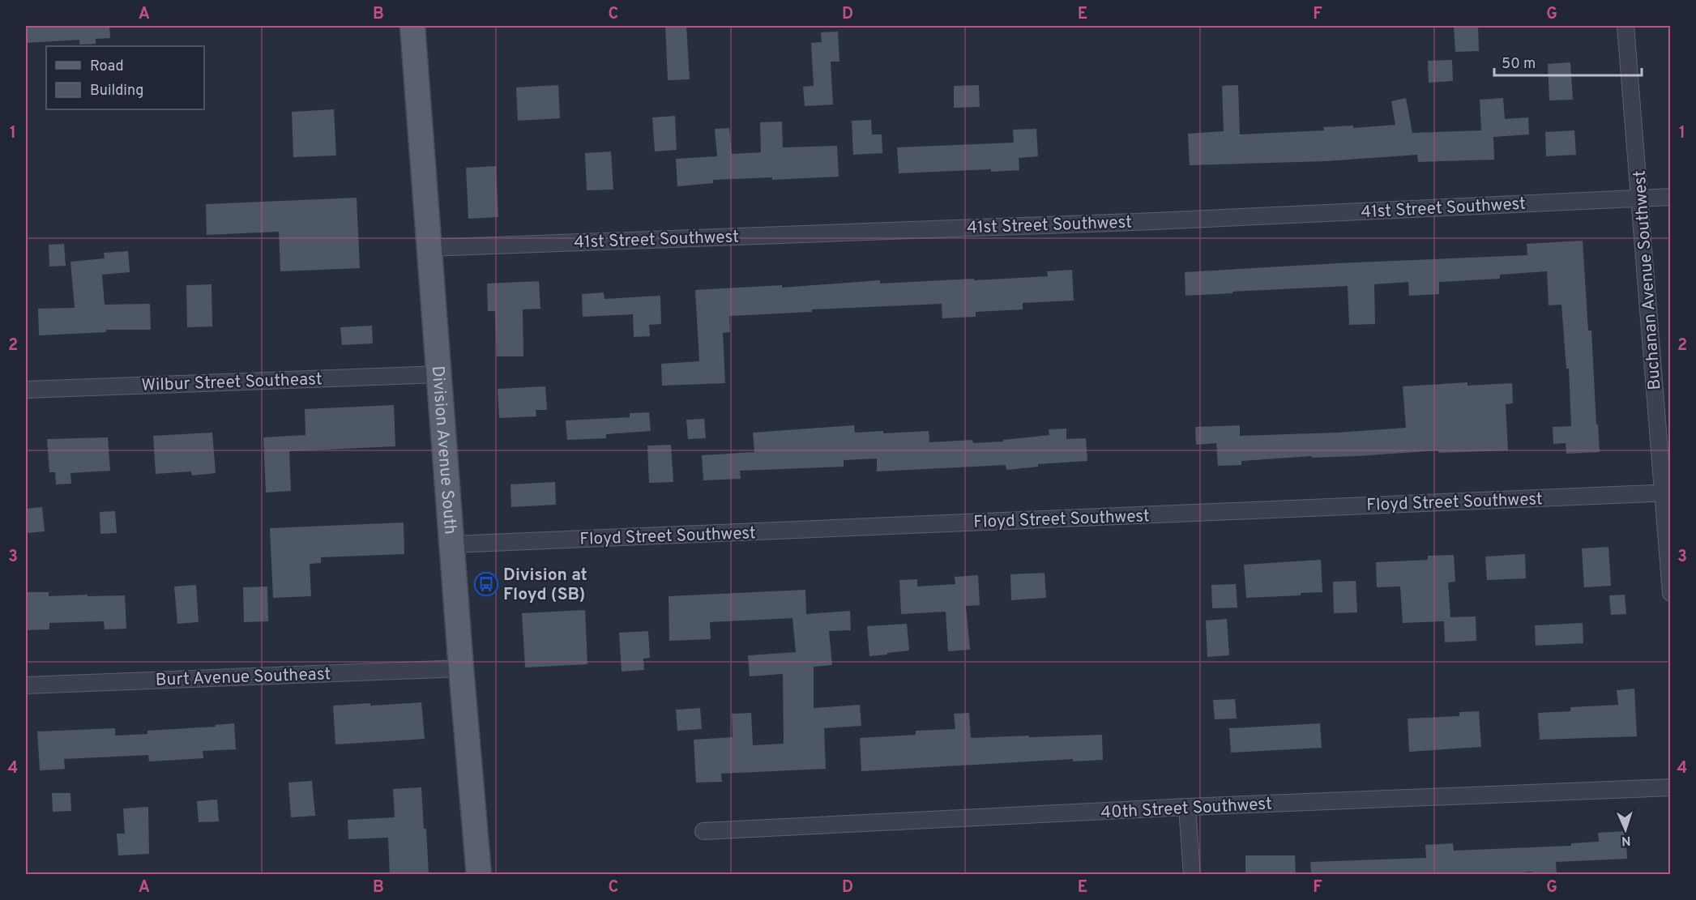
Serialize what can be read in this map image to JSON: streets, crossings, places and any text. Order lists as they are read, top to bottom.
{
  "streets": {
    "main road": ["Division Avenue South"],
    "street": [
      "41st Street Southwest",
      "Buchanan Avenue Southwest",
      "Wilbur Street Southeast",
      "Floyd Street Southwest",
      "Burt Avenue Southeast",
      "40th Street Southwest"
    ]
  },
  "crossings": [
    ["41st Street Southwest", "Buchanan Avenue Southwest"],
    ["41st Street Southwest", "Division Avenue South"],
    ["Buchanan Avenue Southwest", "Floyd Street Southwest"],
    ["Wilbur Street Southeast", "Division Avenue South"],
    ["Division Avenue South", "Floyd Street Southwest"],
    ["Division Avenue South", "Burt Avenue Southeast"]
  ],
  "places": {
    "bus stop": ["Division at Floyd (SB)"]
  },
  "legend": ["Road", "Building"],
  "scale_bar": "50 m",
  "north": "bottom",
  "grid": {
    "columns": [
      "A",
      "B",
      "C",
      "D",
      "E",
      "F",
      "G"
    ],
    "rows": [
      "1",
      "2",
      "3",
      "4"
    ]
  }
}
